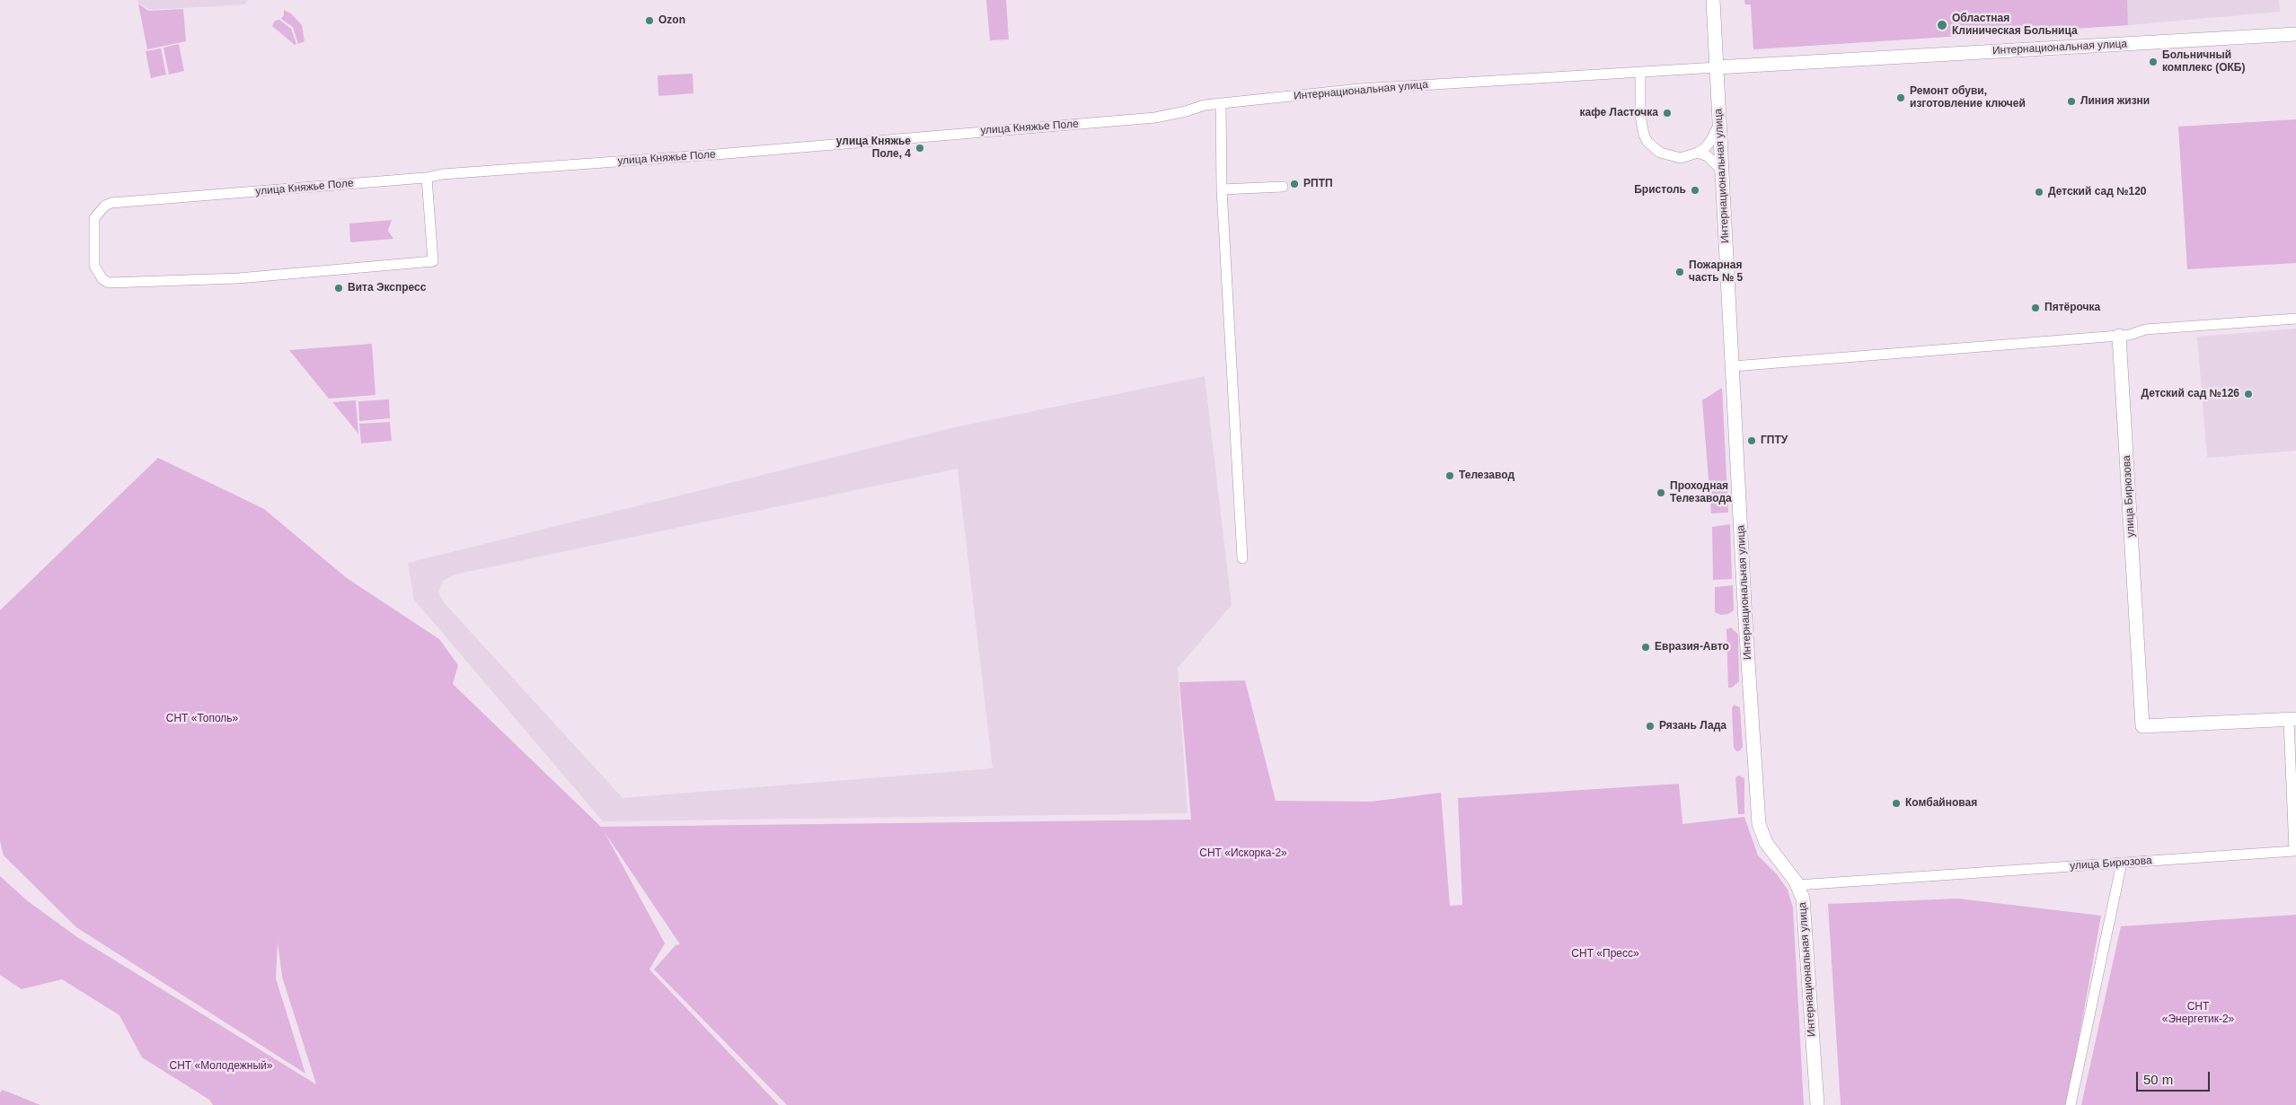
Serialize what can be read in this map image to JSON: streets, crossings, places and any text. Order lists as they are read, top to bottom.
{
  "streets": {
    "street": ["Интернациональная улица", "улица Княжье Поле", "улица Бирюзова"]
  },
  "crossings": [
    ["Интернациональная улица", "улица Княжье Поле"],
    ["Интернациональная улица", "улица Бирюзова"]
  ],
  "parks": [
    "СНТ «Тополь»",
    "СНТ «Искорка-2»",
    "СНТ «Пресс»",
    "СНТ «Энергетик-2»",
    "СНТ «Молодежный»"
  ],
  "places": [
    "Ozon",
    "Областная Клиническая Больница",
    "Больничный комплекс (ОКБ)",
    "Ремонт обуви, изготовление ключей",
    "Линия жизни",
    "кафе Ласточка",
    "улица Княжье Поле, 4",
    "РПТП",
    "Бристоль",
    "Детский сад №120",
    "Пожарная часть № 5",
    "Вита Экспресс",
    "Пятёрочка",
    "Детский сад №126",
    "ГПТУ",
    "Телезавод",
    "Проходная Телезавода",
    "Евразия-Авто",
    "Рязань Лада",
    "Комбайновая"
  ],
  "scale_bar": "50 m"
}
